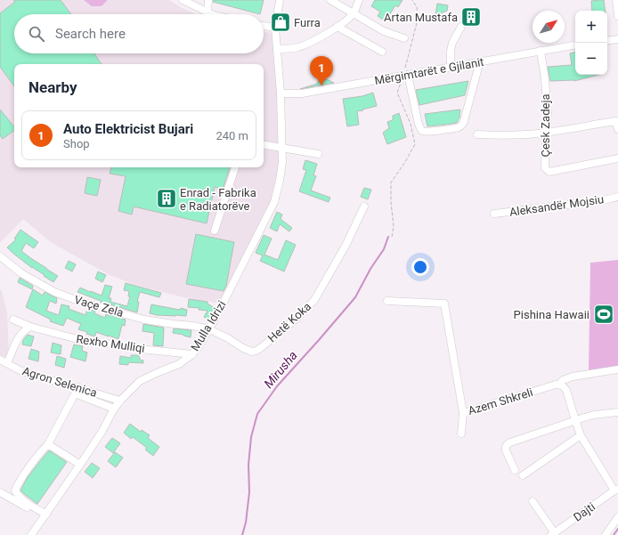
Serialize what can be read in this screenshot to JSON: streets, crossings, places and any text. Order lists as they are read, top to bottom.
{
  "streets": {
    "street": [
      "Mërgimtarët e Gjilanit",
      "Çesk Zadeja",
      "Aleksandër Mojsiu",
      "Vaçe Zela",
      "Hetë Koka",
      "Mulla Idrizi",
      "Rexho Mulliqi",
      "Agron Selenica",
      "Azem Shkreli",
      "Dajti"
    ]
  },
  "crossings": [
    ["Mërgimtarët e Gjilanit", "Çesk Zadeja"],
    ["Mërgimtarët e Gjilanit", "Mulla Idrizi"],
    ["Vaçe Zela", "Hetë Koka"],
    ["Vaçe Zela", "Mulla Idrizi"],
    ["Hetë Koka", "Mulla Idrizi"],
    ["Mulla Idrizi", "Rexho Mulliqi"],
    ["Mulla Idrizi", "Agron Selenica"]
  ],
  "water": ["Mirusha"],
  "places": {
    "building": ["Artan Mustafa", "Enrad - Fabrika e Radiatorëve"],
    "shop": ["Furra"],
    "sports": ["Pishina Hawaii"]
  },
  "north": "top right",
  "page": {
    "map_buttons": ["+", "−"],
    "search": "Search here",
    "pins": "1",
    "heading": "Nearby",
    "list": [
      {
        "mark": "1",
        "name": "Auto Elektricist Bujari",
        "note": "Shop",
        "value": "240 m"
      }
    ]
  }
}
